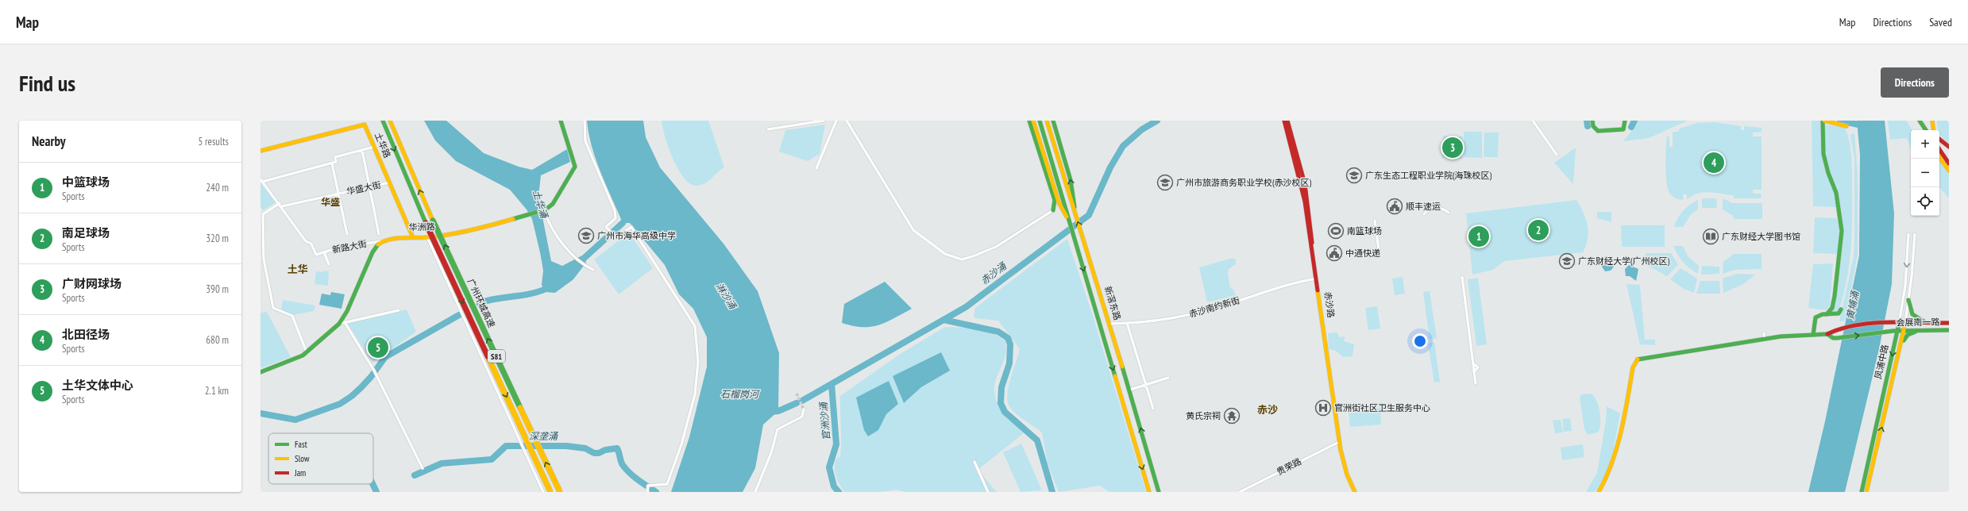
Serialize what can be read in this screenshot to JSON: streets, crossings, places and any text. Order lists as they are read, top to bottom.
{
  "streets": {
    "main road": [
      "土华路",
      "华洲路",
      "广州环城高速",
      "新滘东路",
      "赤沙路",
      "会展南一路",
      "S81",
      "凤浦中路"
    ],
    "street": [
      "华盛大街",
      "新路大街",
      "赤沙南约新街",
      "贵荣路"
    ]
  },
  "crossings": [
    ["土华路", "华盛大街"],
    ["土华路", "华洲路"],
    ["华盛大街", "新路大街"],
    ["华洲路", "新路大街"],
    ["新滘东路", "赤沙南约新街"],
    ["赤沙路", "赤沙南约新街"],
    ["赤沙路", "贵荣路"],
    ["会展南一路", "凤浦中路"]
  ],
  "districts": ["华盛", "土华", "赤沙"],
  "water": [
    "土华涌",
    "赤沙涌",
    "淋沙涌",
    "黄埔涌",
    "石榴岗河",
    "官洲沙涌",
    "深垄涌"
  ],
  "places": {
    "school or university": [
      "广东生态工程职业学院(海珠校区)",
      "广州市旅游商务职业学校(赤沙校区)",
      "广州市海华高级中学",
      "广东财经大学(广州校区)"
    ],
    "public building": ["顺丰速运", "中通快递"],
    "sports": ["南篮球场"],
    "library": ["广东财经大学图书馆"],
    "hospital": ["官洲街社区卫生服务中心"],
    "temple": ["黄氏宗祠"]
  },
  "legend": ["Fast", "Slow", "Jam"],
  "page": {
    "header": "Map",
    "nav": ["Map", "Directions", "Saved"],
    "buttons": "Directions",
    "title": "Find us",
    "heading": ["Nearby", "5 results"],
    "map_buttons": ["+", "−"],
    "pins": [
      "3",
      "4",
      "2",
      "1",
      "5"
    ],
    "list": [
      {
        "mark": "1",
        "name": "中篮球场",
        "note": "Sports",
        "value": "240 m"
      },
      {
        "mark": "2",
        "name": "南足球场",
        "note": "Sports",
        "value": "320 m"
      },
      {
        "mark": "3",
        "name": "广财网球场",
        "note": "Sports",
        "value": "390 m"
      },
      {
        "mark": "4",
        "name": "北田径场",
        "note": "Sports",
        "value": "680 m"
      },
      {
        "mark": "5",
        "name": "土华文体中心",
        "note": "Sports",
        "value": "2.1 km"
      }
    ]
  }
}
